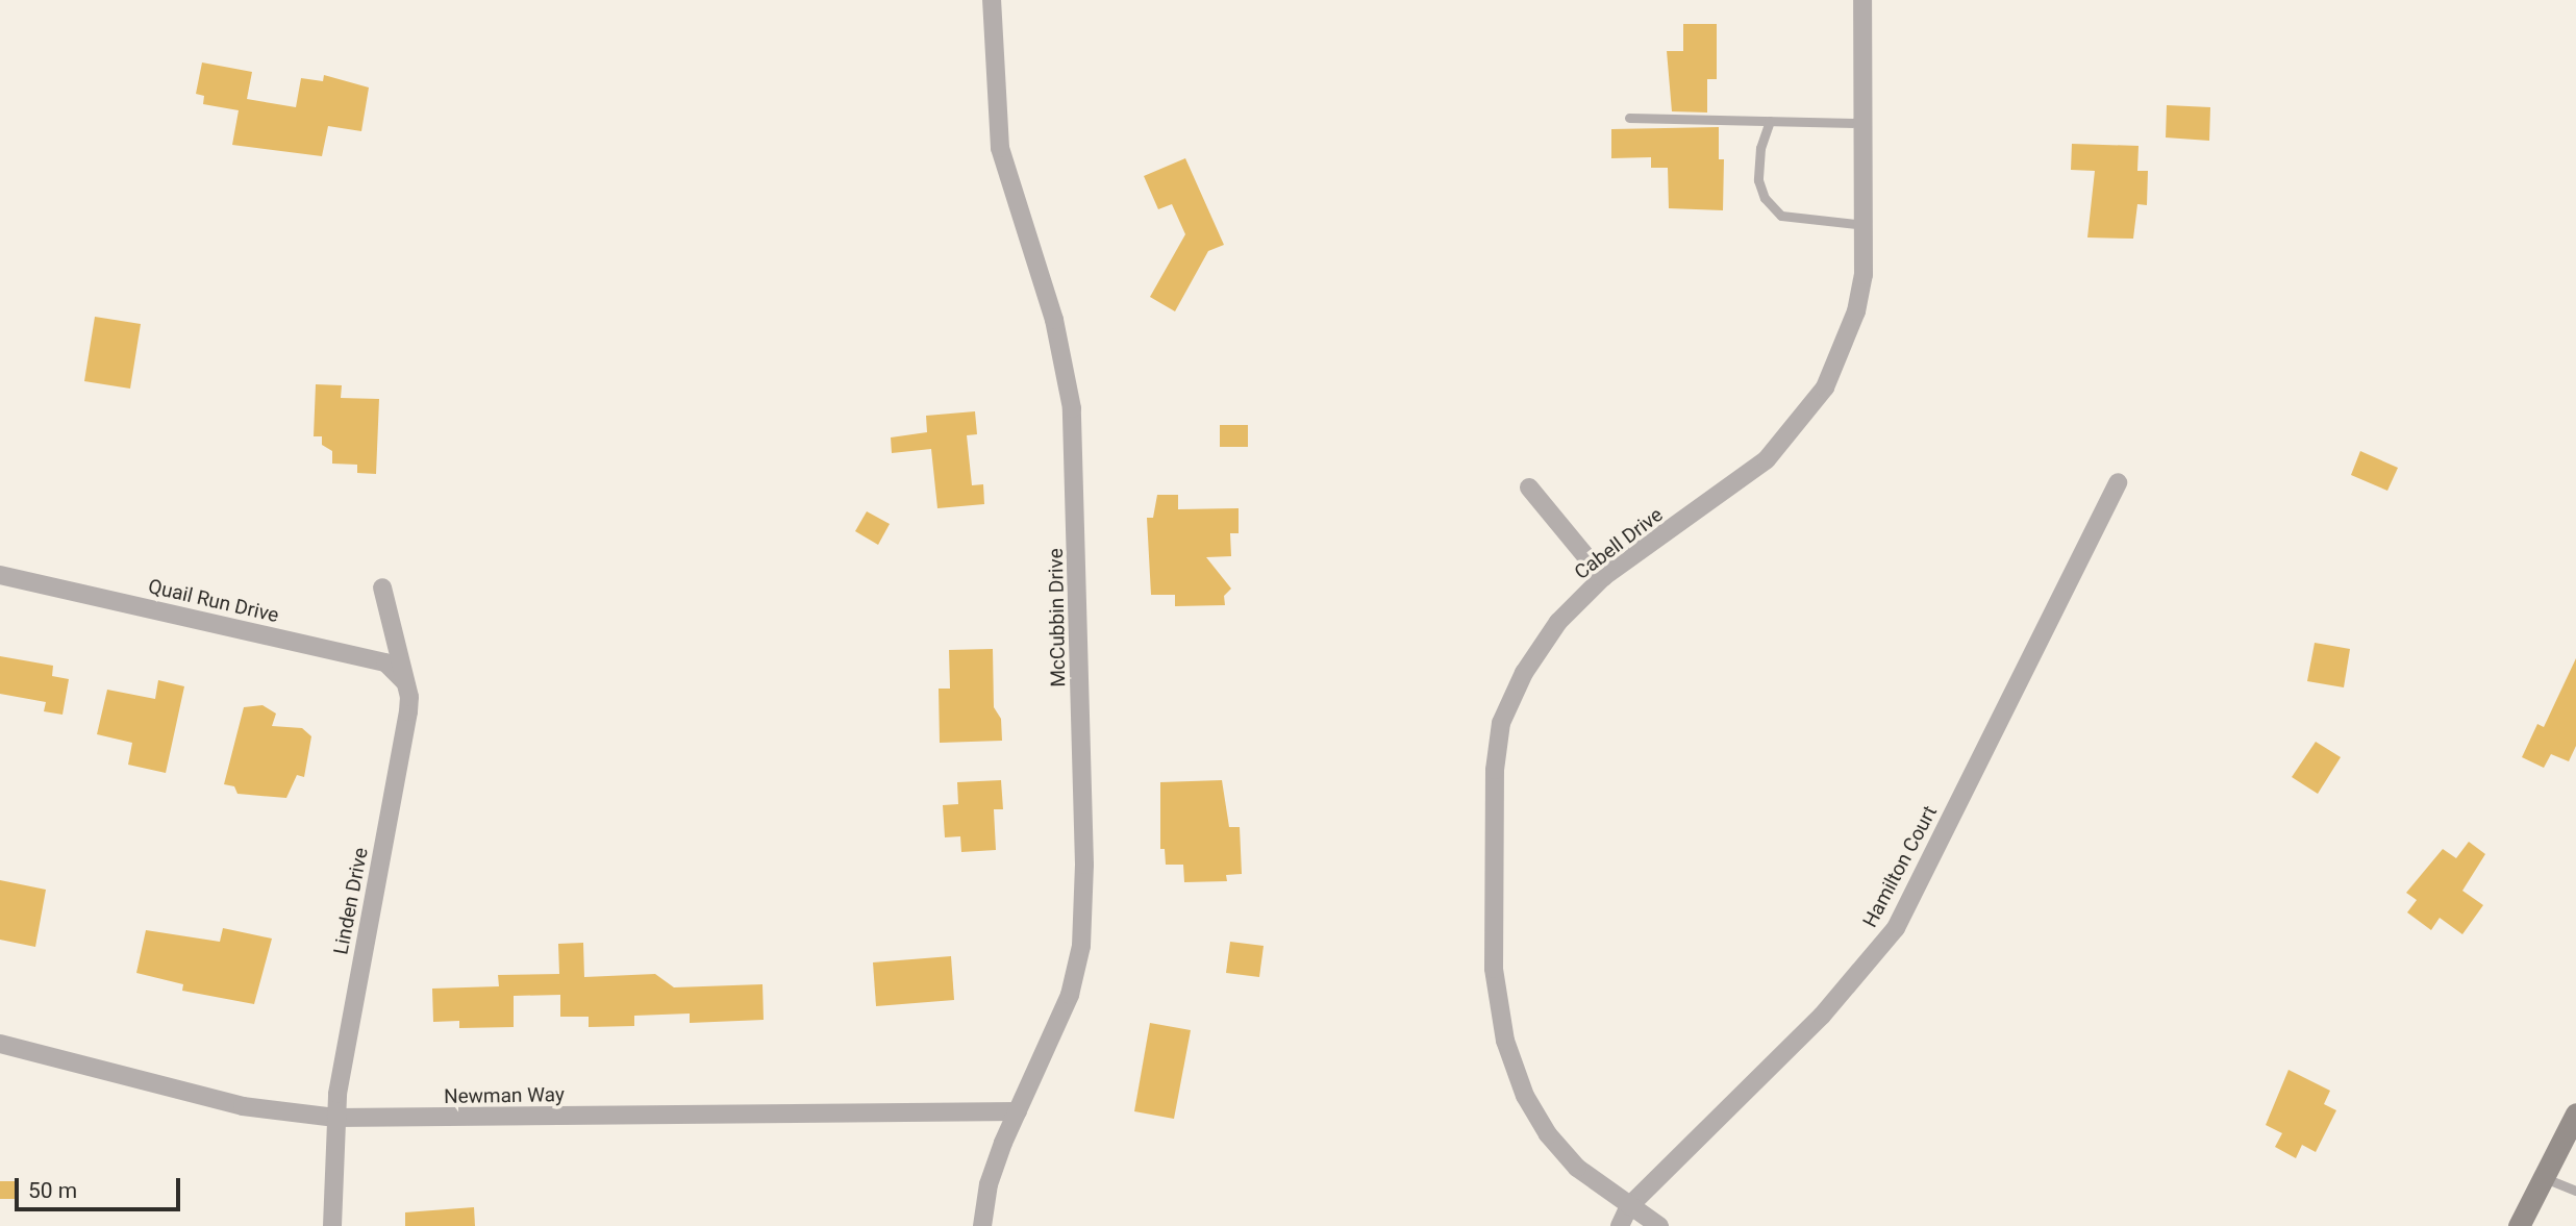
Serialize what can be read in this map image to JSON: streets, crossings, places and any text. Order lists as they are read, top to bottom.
{
  "streets": {
    "street": [
      "Cabell Drive",
      "Quail Run Drive",
      "McCubbin Drive",
      "Hamilton Court",
      "Linden Drive",
      "Newman Way"
    ]
  },
  "crossings": [
    ["Cabell Drive", "Hamilton Court"],
    ["Quail Run Drive", "Linden Drive"],
    ["McCubbin Drive", "Newman Way"],
    ["Linden Drive", "Newman Way"]
  ],
  "scale_bar": "50 m"
}
